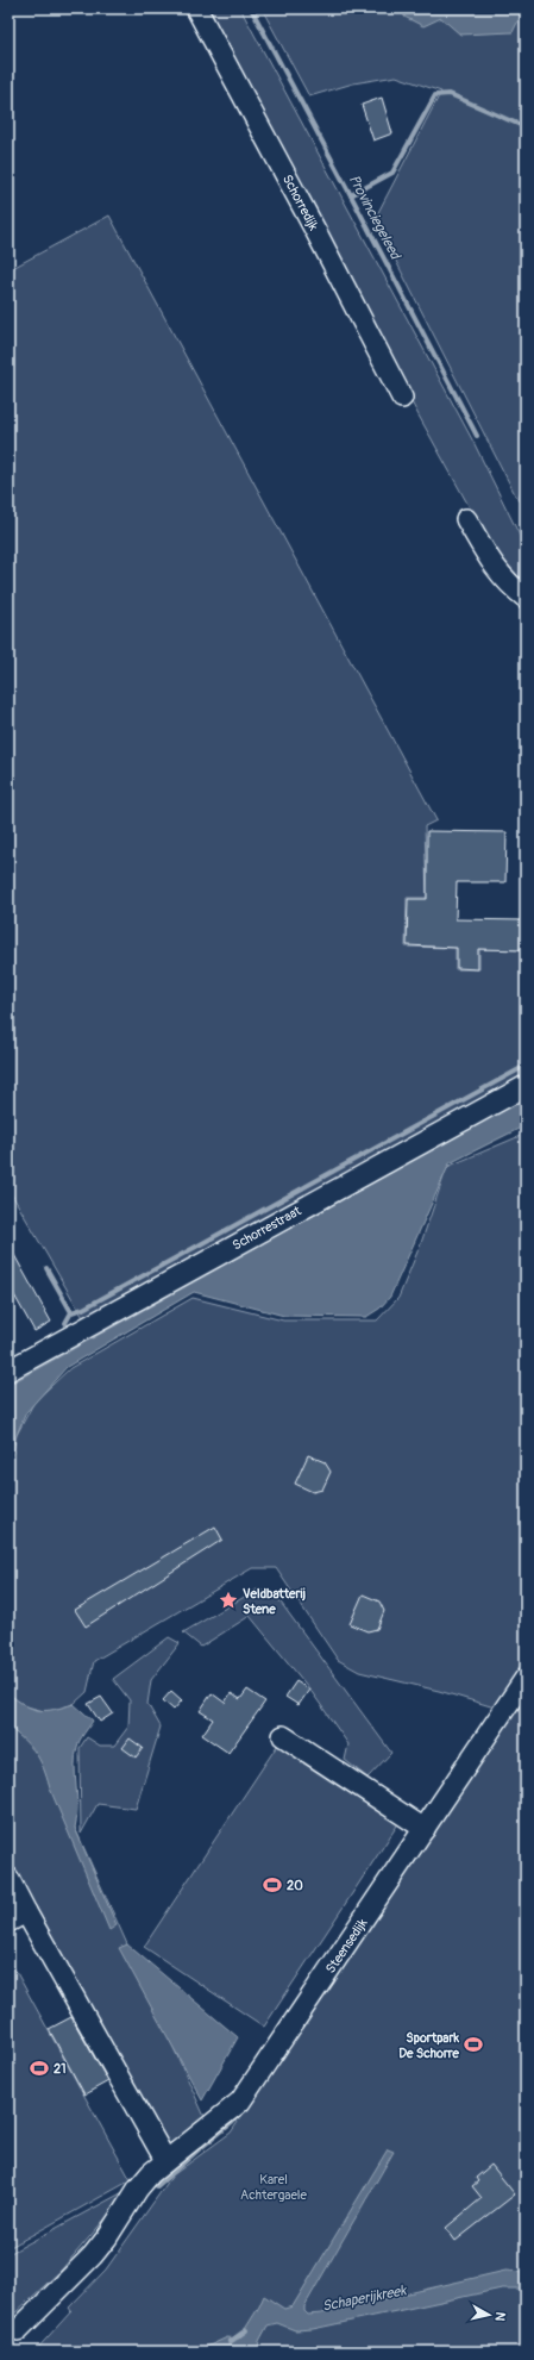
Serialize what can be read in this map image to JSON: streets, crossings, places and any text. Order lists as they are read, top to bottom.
{
  "streets": {
    "street": ["Schorredijk", "Schorrestraat", "Steensedijk"]
  },
  "water": ["Provinciegeleed", "Schaperijkreek"],
  "parks": ["Karel Achtergaele"],
  "places": {
    "place": ["Veldbatterij Stene"],
    "sports": ["20", "Sportpark De Schorre", "21"]
  },
  "north": "right"
}
